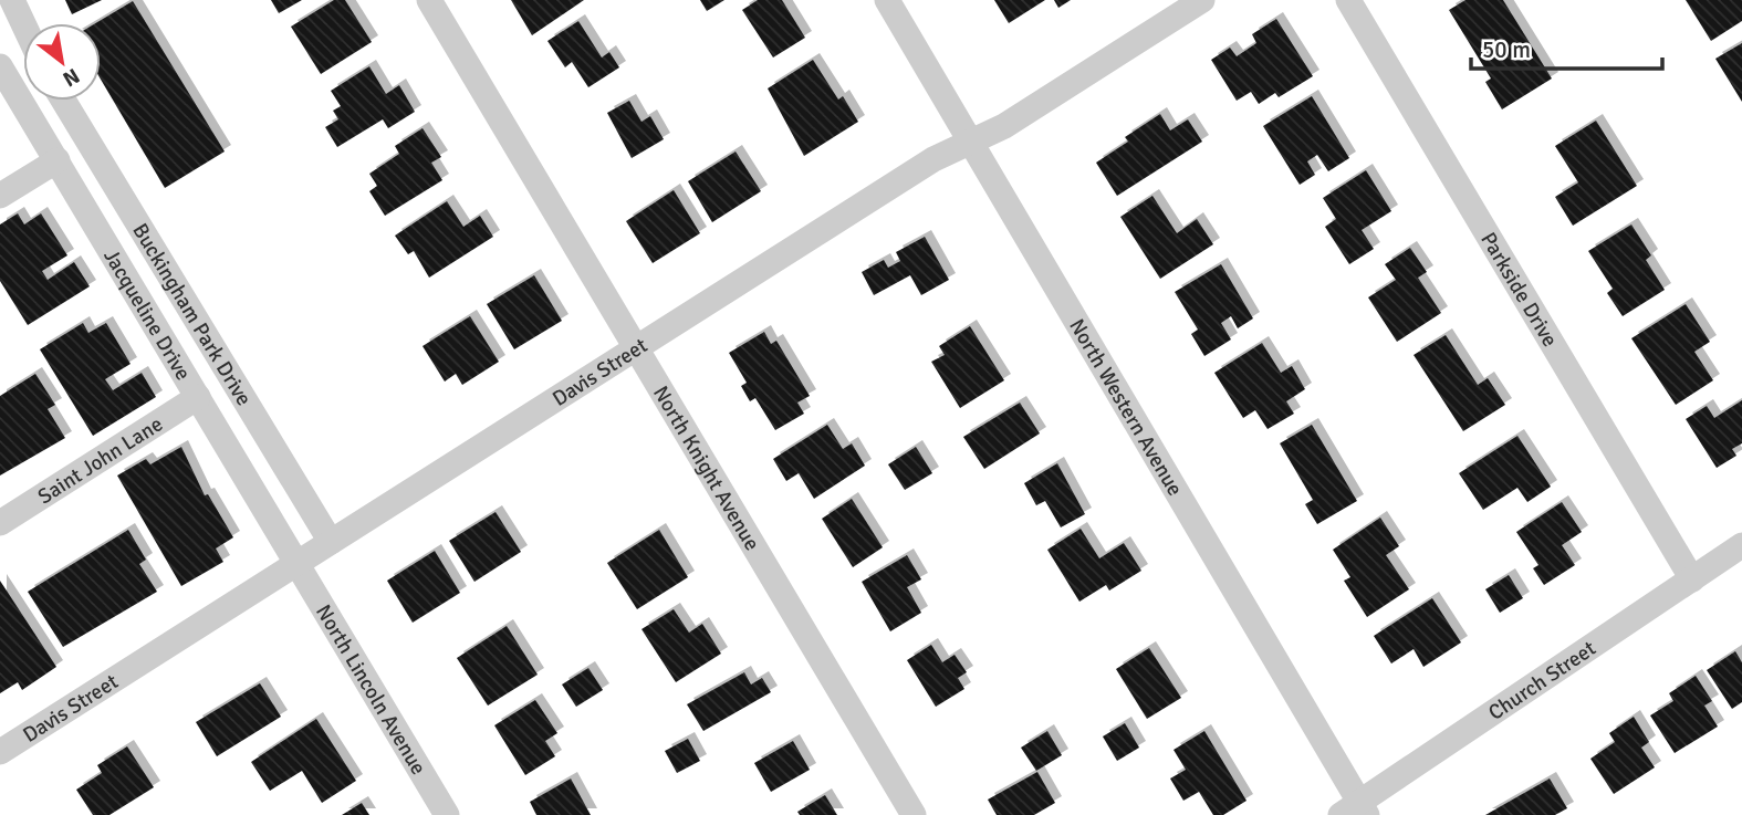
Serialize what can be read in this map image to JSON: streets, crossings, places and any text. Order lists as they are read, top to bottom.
{
  "streets": {
    "street": [
      "Parkside Drive",
      "Jacqueline Drive",
      "Buckingham Park Drive",
      "Davis Street",
      "North Western Avenue",
      "Saint John Lane",
      "North Knight Avenue",
      "Church Street",
      "North Lincoln Avenue"
    ]
  },
  "crossings": [
    ["Parkside Drive", "Church Street"],
    ["Jacqueline Drive", "Davis Street"],
    ["Jacqueline Drive", "Saint John Lane"],
    ["Jacqueline Drive", "North Lincoln Avenue"],
    ["Buckingham Park Drive", "Davis Street"],
    ["Davis Street", "North Western Avenue"],
    ["Davis Street", "North Knight Avenue"],
    ["Davis Street", "North Lincoln Avenue"],
    ["North Western Avenue", "Church Street"]
  ],
  "scale_bar": "50 m",
  "north": "bottom right"
}
